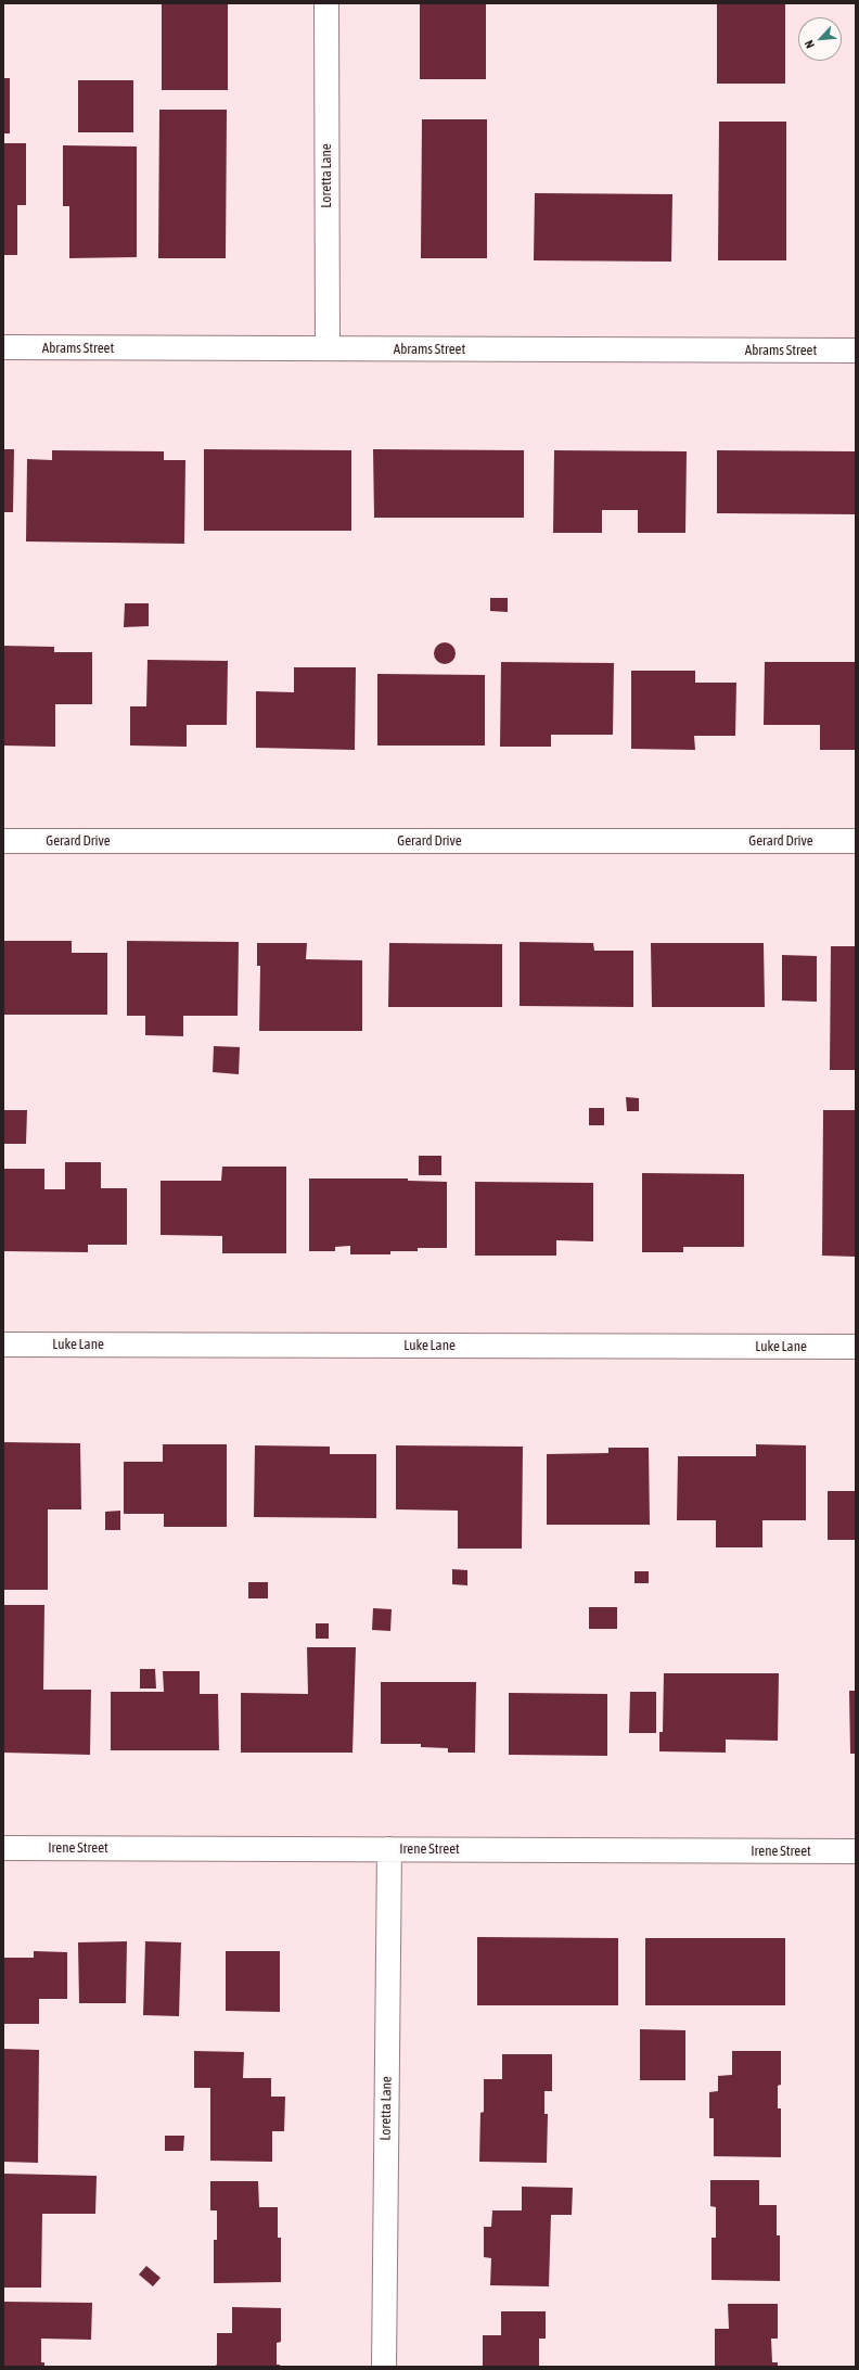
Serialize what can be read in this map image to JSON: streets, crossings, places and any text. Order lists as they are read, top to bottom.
{
  "streets": {
    "street": [
      "Loretta Lane",
      "Abrams Street",
      "Gerard Drive",
      "Luke Lane",
      "Irene Street"
    ]
  },
  "crossings": [
    ["Loretta Lane", "Abrams Street"],
    ["Loretta Lane", "Irene Street"]
  ],
  "north": "bottom left"
}
